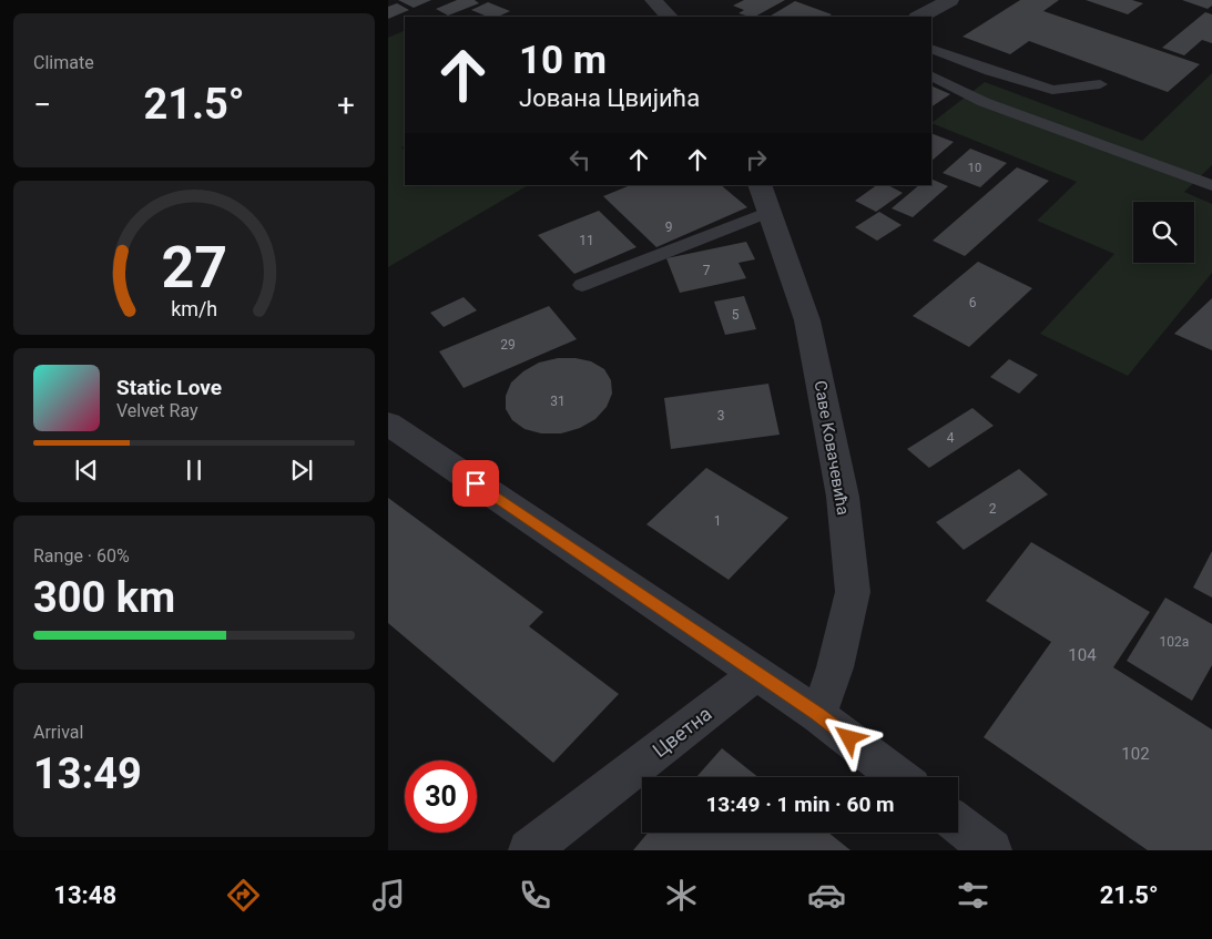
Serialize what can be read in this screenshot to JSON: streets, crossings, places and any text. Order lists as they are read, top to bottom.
{
  "streets": {
    "street": ["Саве Ковачевића", "Цветна"]
  },
  "house_numbers": [
    "10",
    "9",
    "11",
    "7",
    "6",
    "5",
    "29",
    "31",
    "3",
    "4",
    "2",
    "1",
    "102a",
    "104",
    "102"
  ],
  "page": {
    "tile": [
      "Climate",
      ["Range · 60%", "300 km"],
      ["Arrival", "13:49"]
    ],
    "turn": ["10 m", "Јована Цвијића"],
    "heat": ["−", "21.5°", "+"],
    "song": ["Static Love", "Velvet Ray"],
    "limit": "30",
    "trip": "13:49 · 1 min · 60 m",
    "tabs": ["13:48", "21.5°"],
    "gauge": ["27", "km/h"]
  }
}
